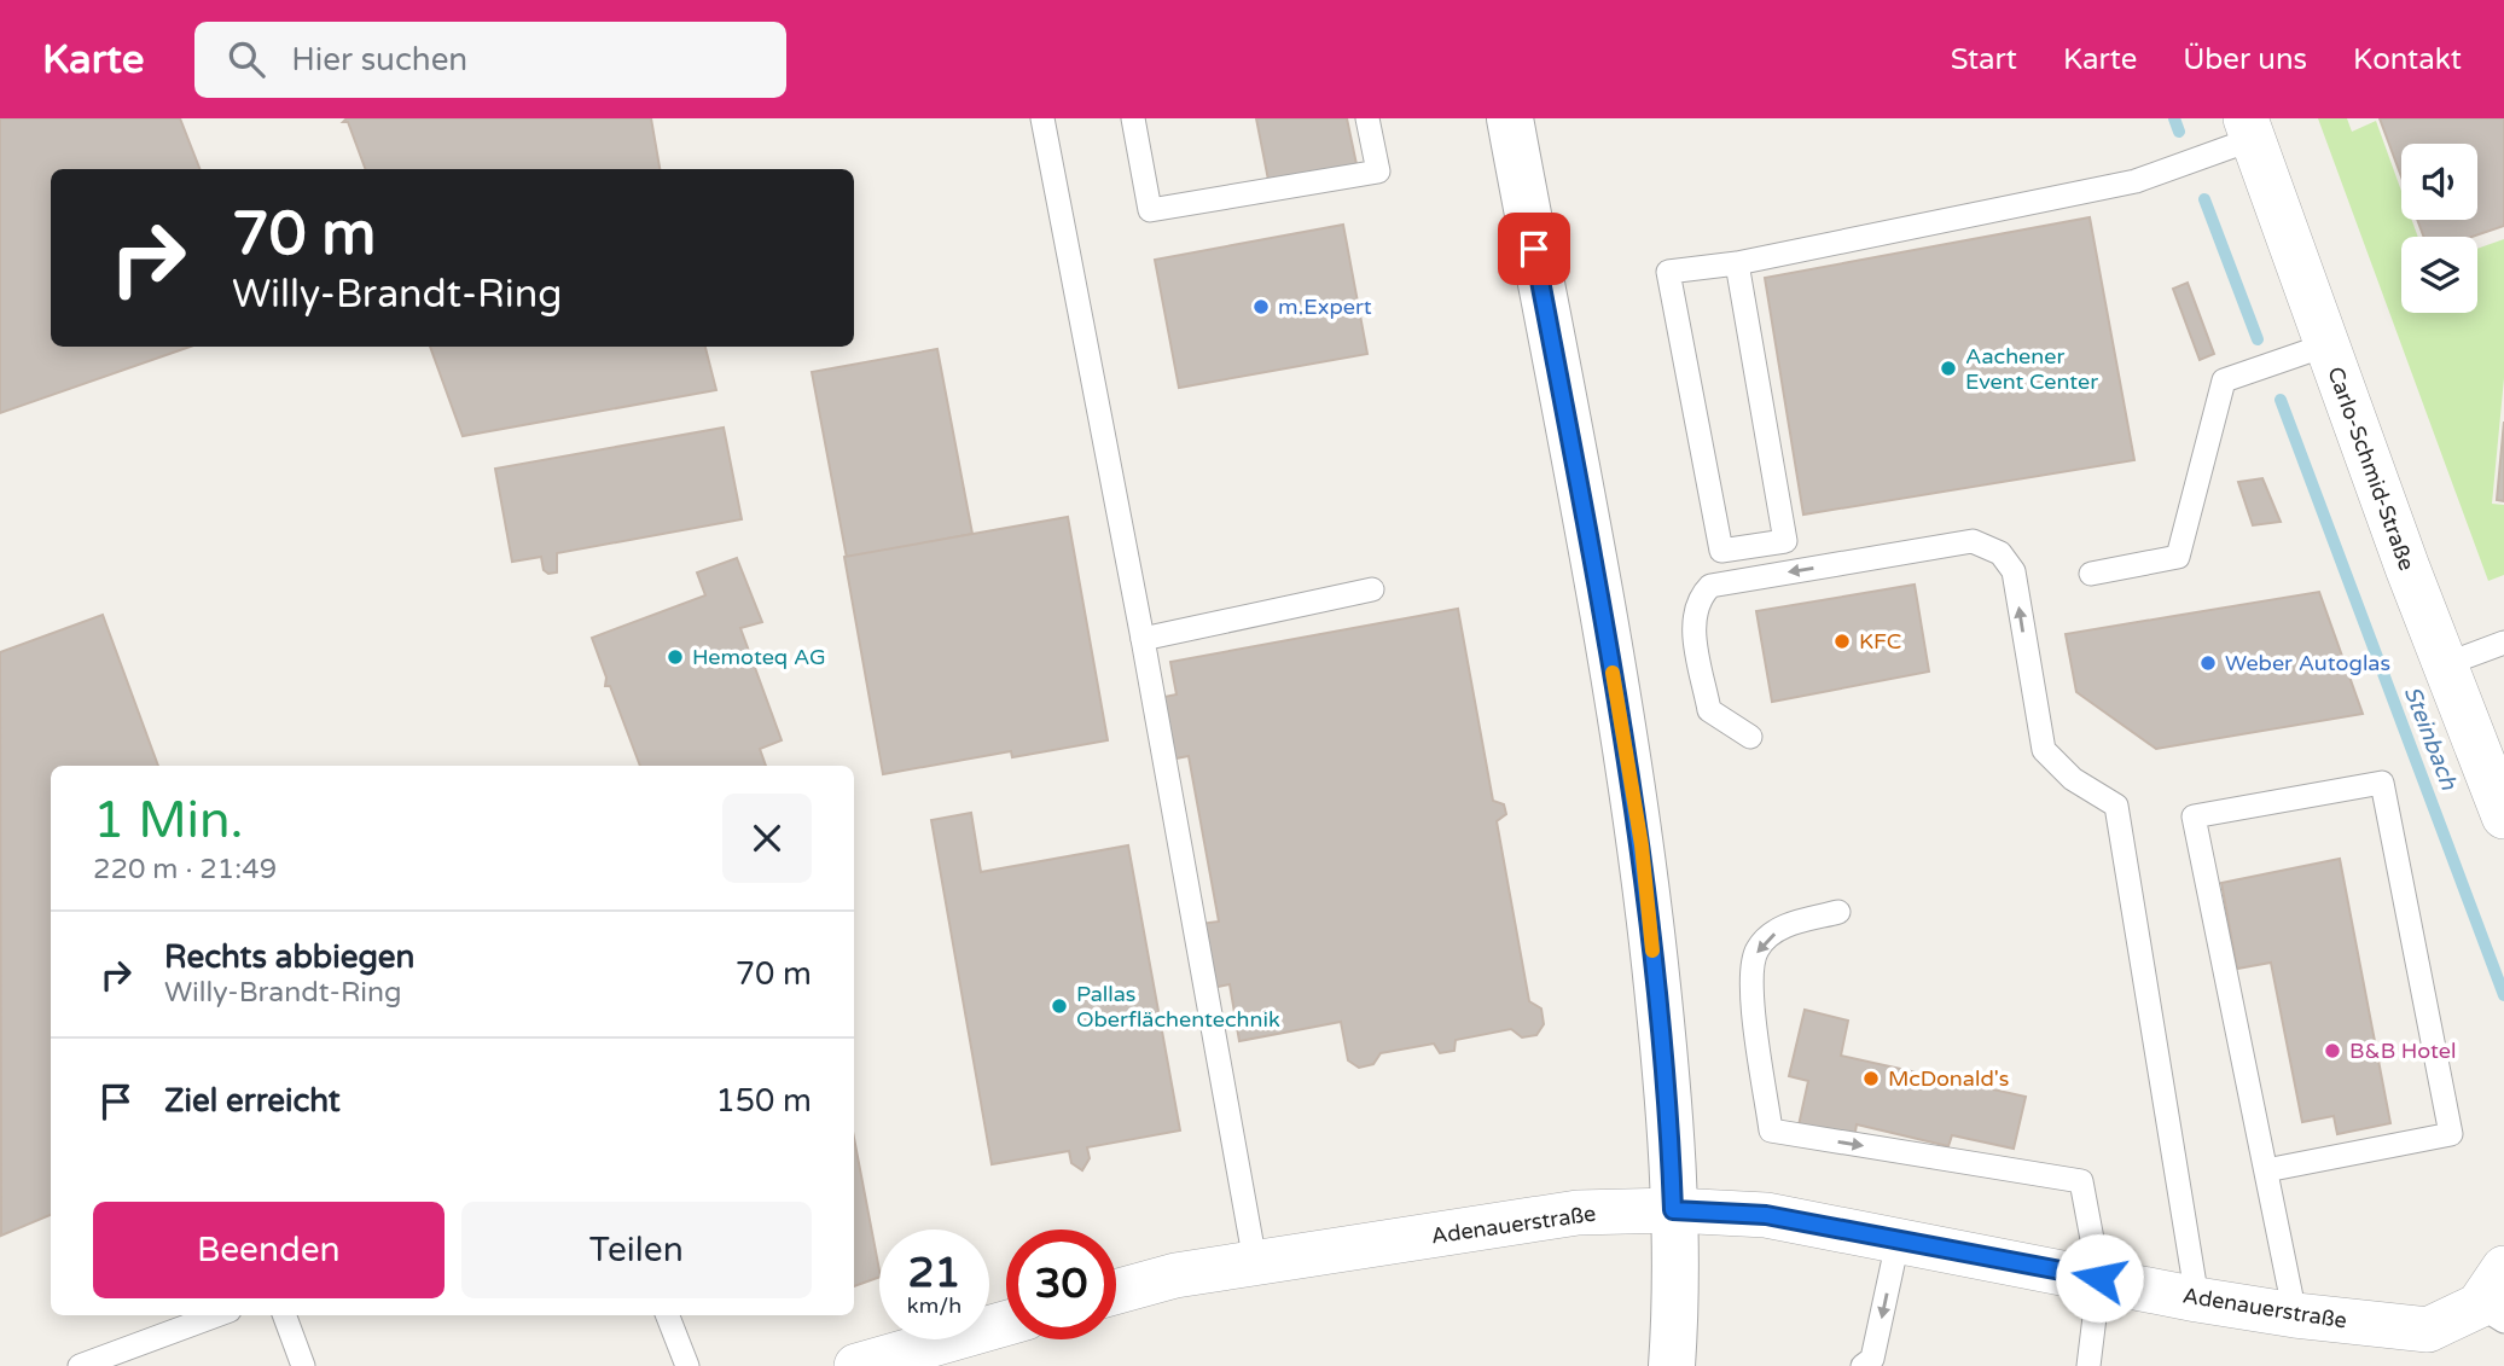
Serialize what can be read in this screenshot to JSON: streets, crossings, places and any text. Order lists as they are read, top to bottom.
{
  "streets": {
    "street": ["Carlo-Schmid-Straße", "Adenauerstraße"]
  },
  "water": ["Steinbach"],
  "places": [
    "m.Expert",
    "Aachener Event Center",
    "KFC",
    "Hemoteq AG",
    "Weber Autoglas",
    "Pallas Oberflächentechnik",
    "B&B Hotel",
    "McDonald's"
  ],
  "page": {
    "header": "Karte",
    "search": "Hier suchen",
    "nav": [
      "Start",
      "Karte",
      "Über uns",
      "Kontakt"
    ],
    "turn": ["70 m", "Willy-Brandt-Ring"],
    "heading": ["1 Min.", "220 m · 21:49"],
    "list": [
      {
        "name": "Rechts abbiegen",
        "note": "Willy-Brandt-Ring",
        "value": "70 m"
      },
      {
        "name": "Ziel erreicht",
        "value": "150 m"
      }
    ],
    "buttons": ["Beenden", "Teilen"],
    "speed": "21 km/h",
    "limit": "30"
  }
}
